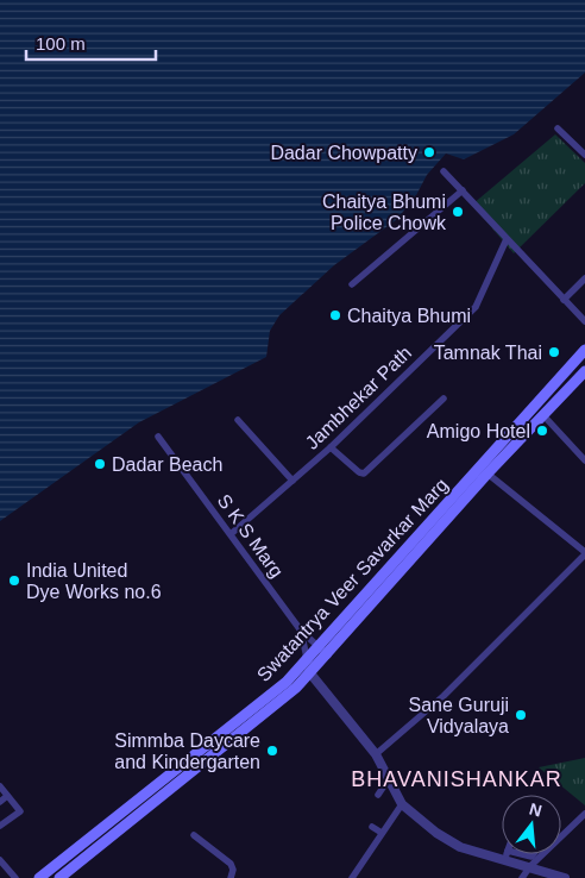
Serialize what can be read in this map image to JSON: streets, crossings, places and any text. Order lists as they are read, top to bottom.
{
  "streets": {
    "main road": ["Swatantrya Veer Savarkar Marg"],
    "street": ["Jambhekar Path", "S K S Marg"]
  },
  "crossings": [
    ["Jambhekar Path", "S K S Marg"],
    ["S K S Marg", "Swatantrya Veer Savarkar Marg"]
  ],
  "districts": ["BHAVANISHANKAR"],
  "places": [
    "Dadar Chowpatty",
    "Chaitya Bhumi Police Chowk",
    "Chaitya Bhumi",
    "Tamnak Thai",
    "Amigo Hotel",
    "Dadar Beach",
    "India United Dye Works no.6",
    "Sane Guruji Vidyalaya",
    "Simmba Daycare and Kindergarten"
  ],
  "scale_bar": "100 m",
  "north": "top"
}
